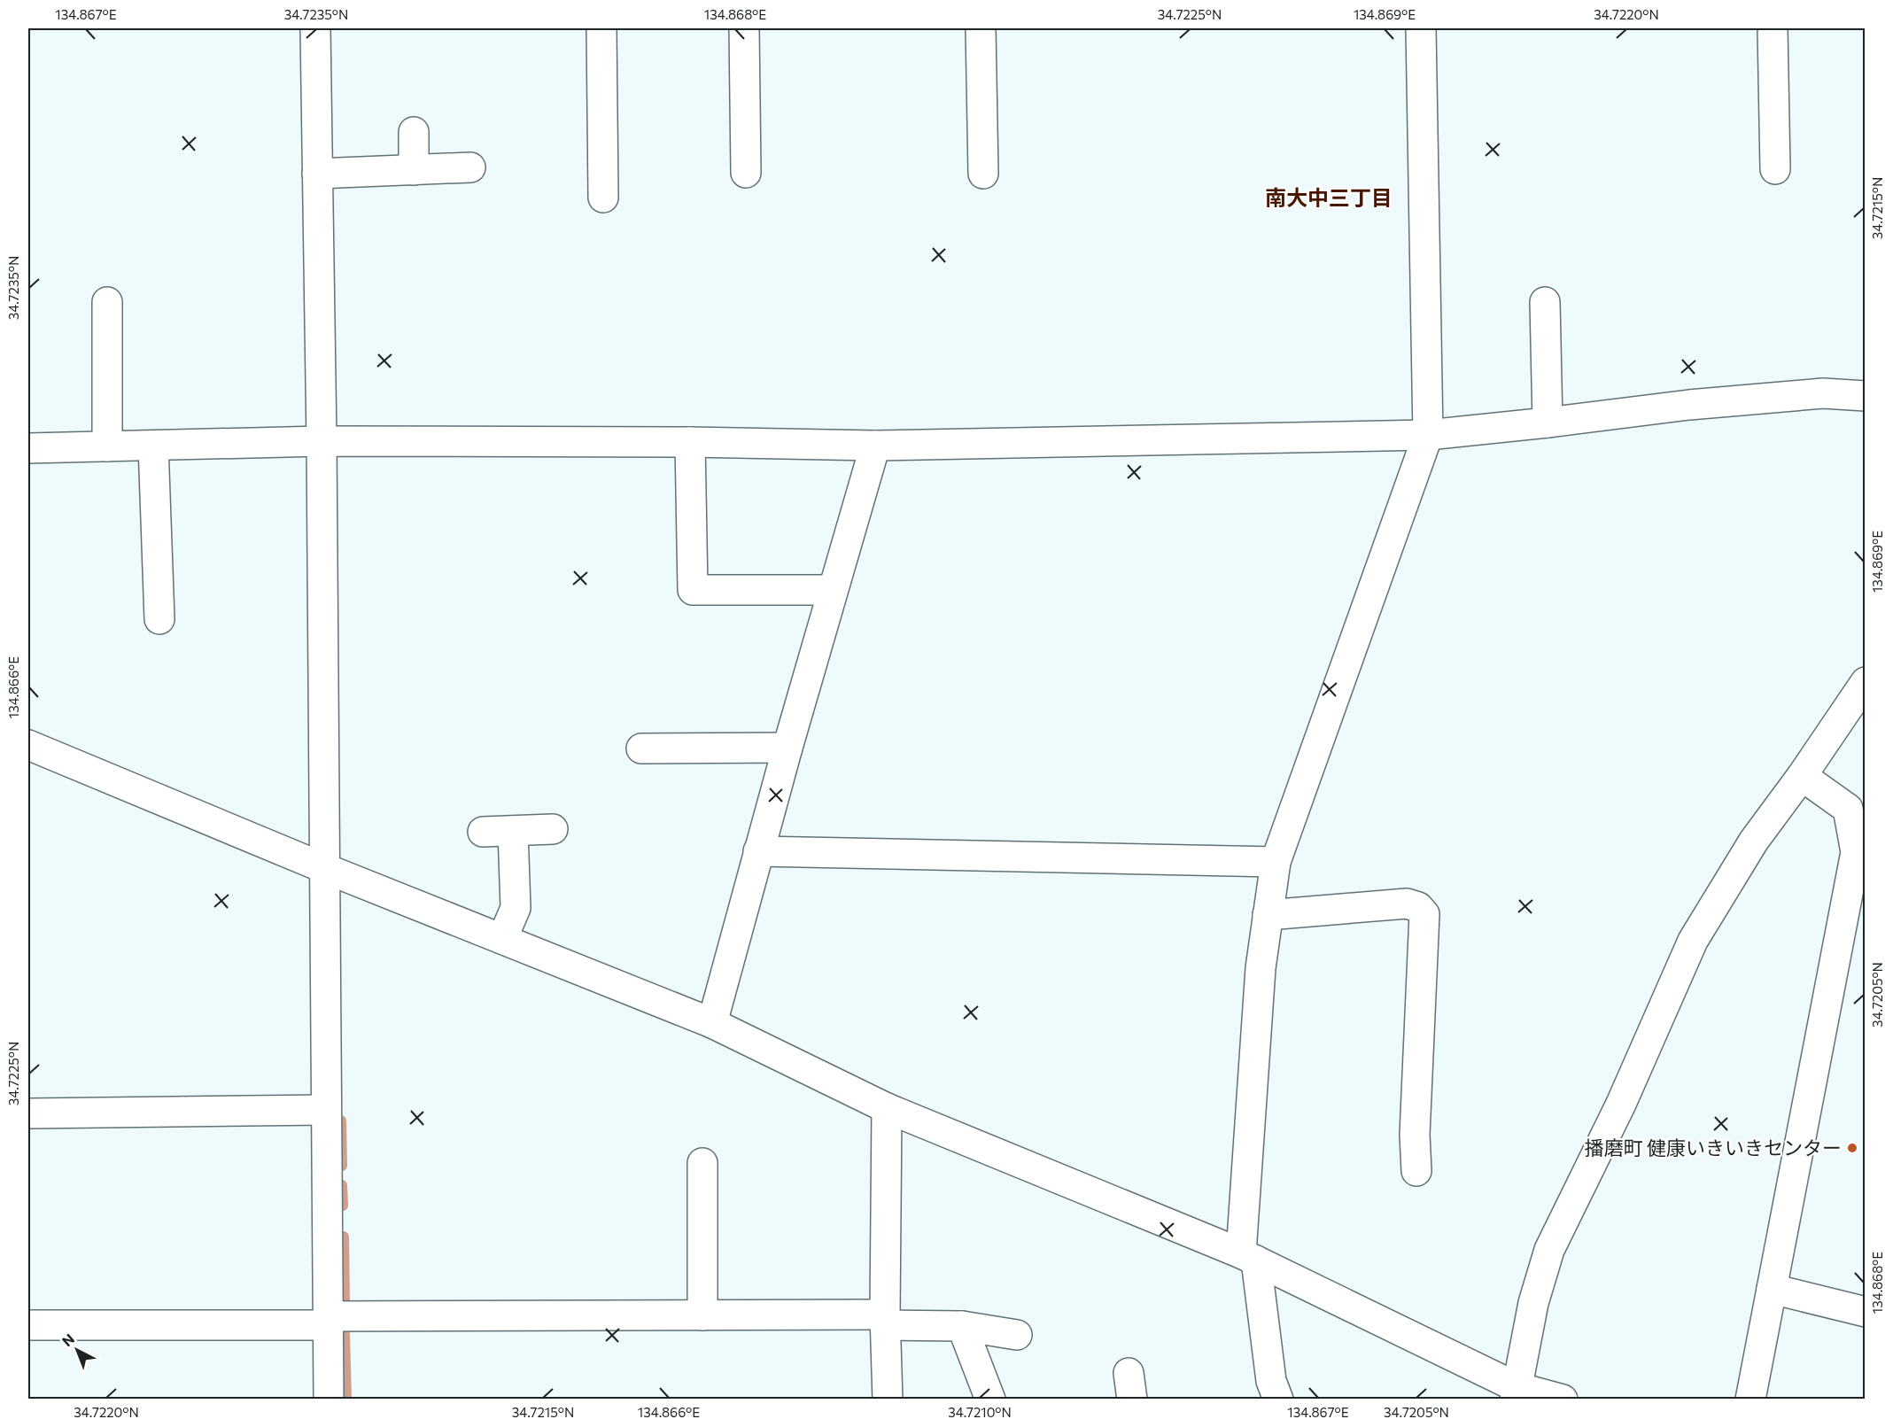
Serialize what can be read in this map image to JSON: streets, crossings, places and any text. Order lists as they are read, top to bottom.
{
  "districts": ["南大中三丁目"],
  "places": ["播磨町 健康いきいきセンター"],
  "north": "top left",
  "coordinates": [
    "134.867°E",
    "34.7235°N",
    "134.868°E",
    "34.7225°N",
    "134.869°E",
    "34.7220°N",
    "34.7215°N",
    "134.866°E",
    "34.7205°N",
    "34.7210°N"
  ]
}
